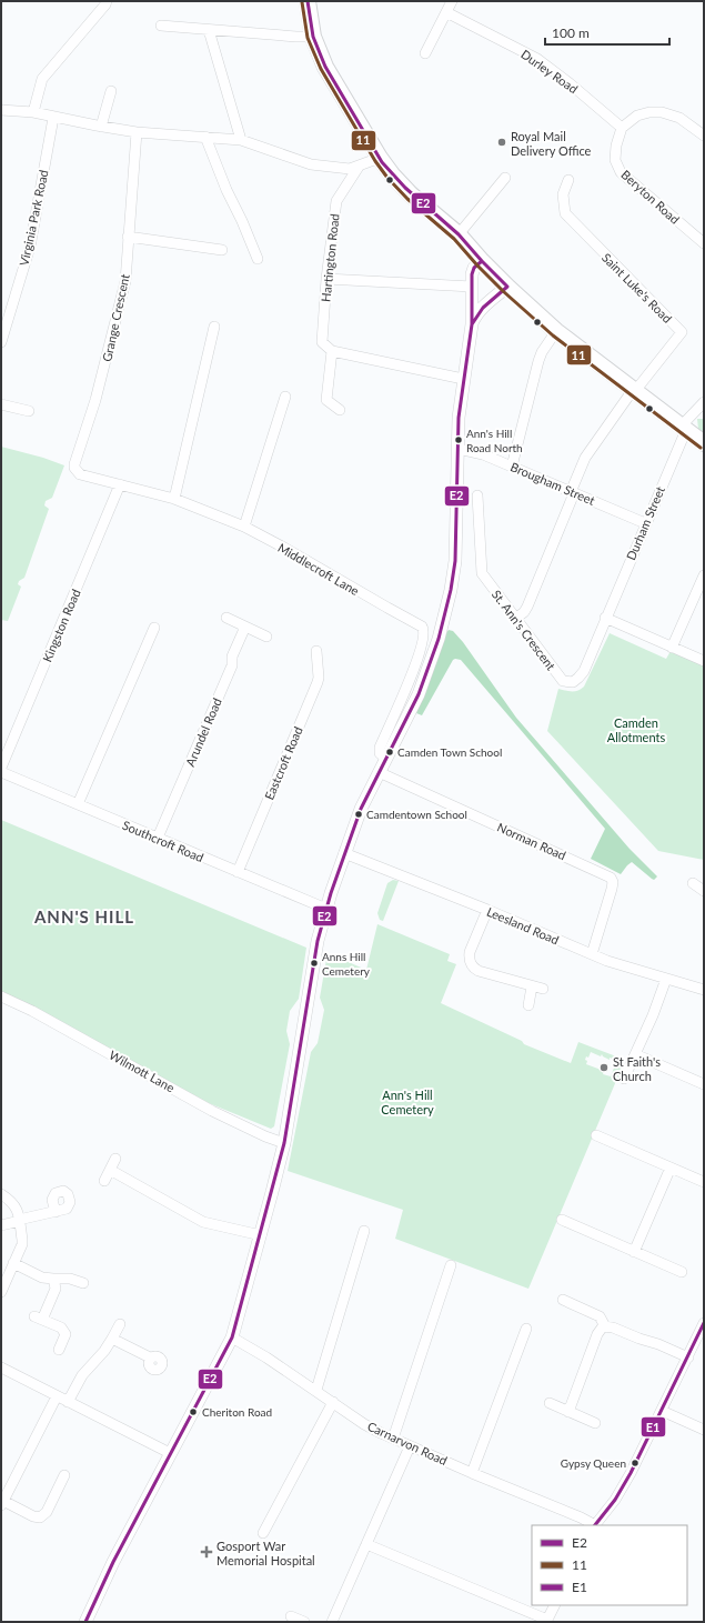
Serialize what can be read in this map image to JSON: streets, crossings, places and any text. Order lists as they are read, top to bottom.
{
  "streets": {
    "street": [
      "Durley Road",
      "Beryton Road",
      "Virginia Park Road",
      "Hartington Road",
      "Saint Luke's Road",
      "Grange Crescent",
      "Brougham Street",
      "Durham Street",
      "Middlecroft Lane",
      "Kingston Road",
      "St. Ann's Crescent",
      "Arundel Road",
      "Eastcroft Road",
      "Southcroft Road",
      "Norman Road",
      "Leesland Road",
      "Wilmott Lane",
      "Carnarvon Road"
    ]
  },
  "crossings": [
    ["Durley Road", "Beryton Road"],
    ["Grange Crescent", "Middlecroft Lane"],
    ["Brougham Street", "Durham Street"],
    ["Durham Street", "St. Ann's Crescent"],
    ["Middlecroft Lane", "Kingston Road"],
    ["Arundel Road", "Southcroft Road"],
    ["Eastcroft Road", "Southcroft Road"],
    ["Norman Road", "Leesland Road"]
  ],
  "districts": ["ANN'S HILL"],
  "parks": ["Camden Allotments", "Ann's Hill Cemetery"],
  "places": {
    "other": [
      "Royal Mail Delivery Office",
      "Ann's Hill Road North",
      "Camden Town School",
      "Camdentown School",
      "Anns Hill Cemetery",
      "St Faith's Church",
      "Cheriton Road",
      "Gypsy Queen"
    ],
    "health": ["Gosport War Memorial Hospital"]
  },
  "lines": ["transit line E2", "transit line 11", "transit line E1"],
  "legend": ["E2", "11", "E1"],
  "scale_bar": "100 m"
}
